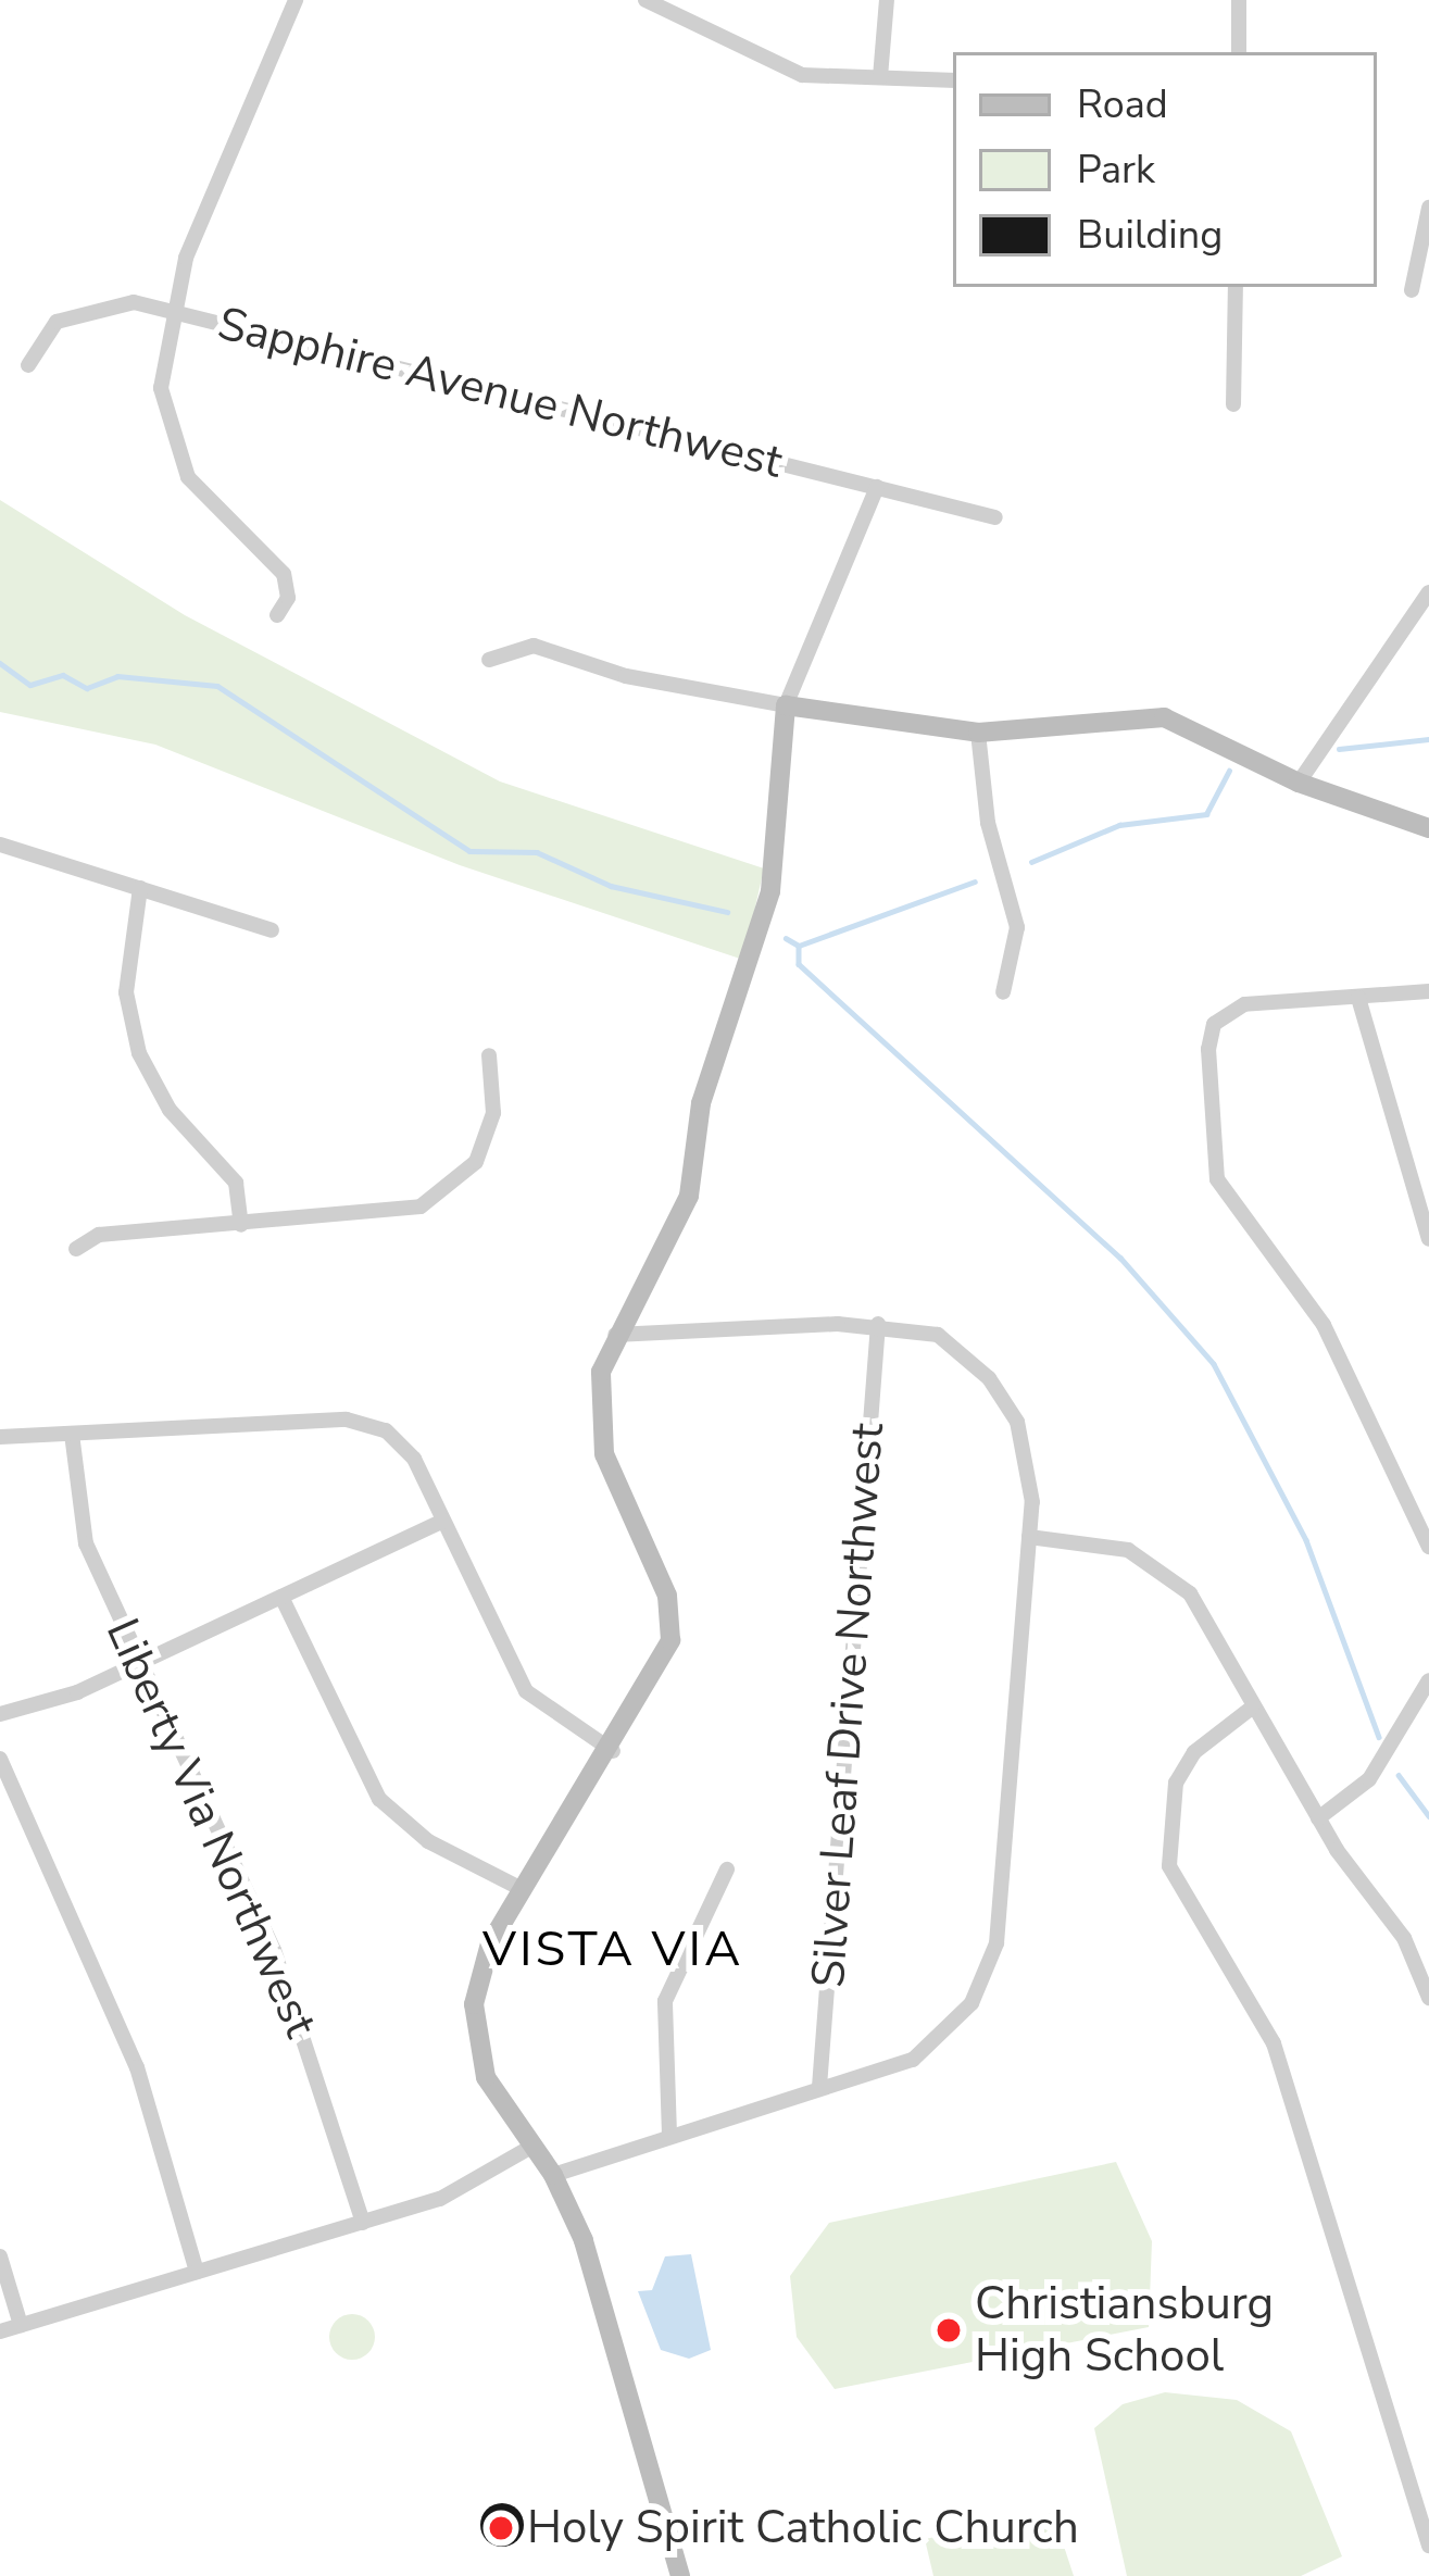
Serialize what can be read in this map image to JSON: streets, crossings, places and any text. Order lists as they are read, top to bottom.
{
  "streets": {
    "street": ["Sapphire Avenue Northwest", "Silver Leaf Drive Northwest", "Liberty Via Northwest"]
  },
  "districts": ["VISTA VIA"],
  "places": ["Christiansburg High School", "Holy Spirit Catholic Church"],
  "legend": ["Road", "Park", "Building"]
}
